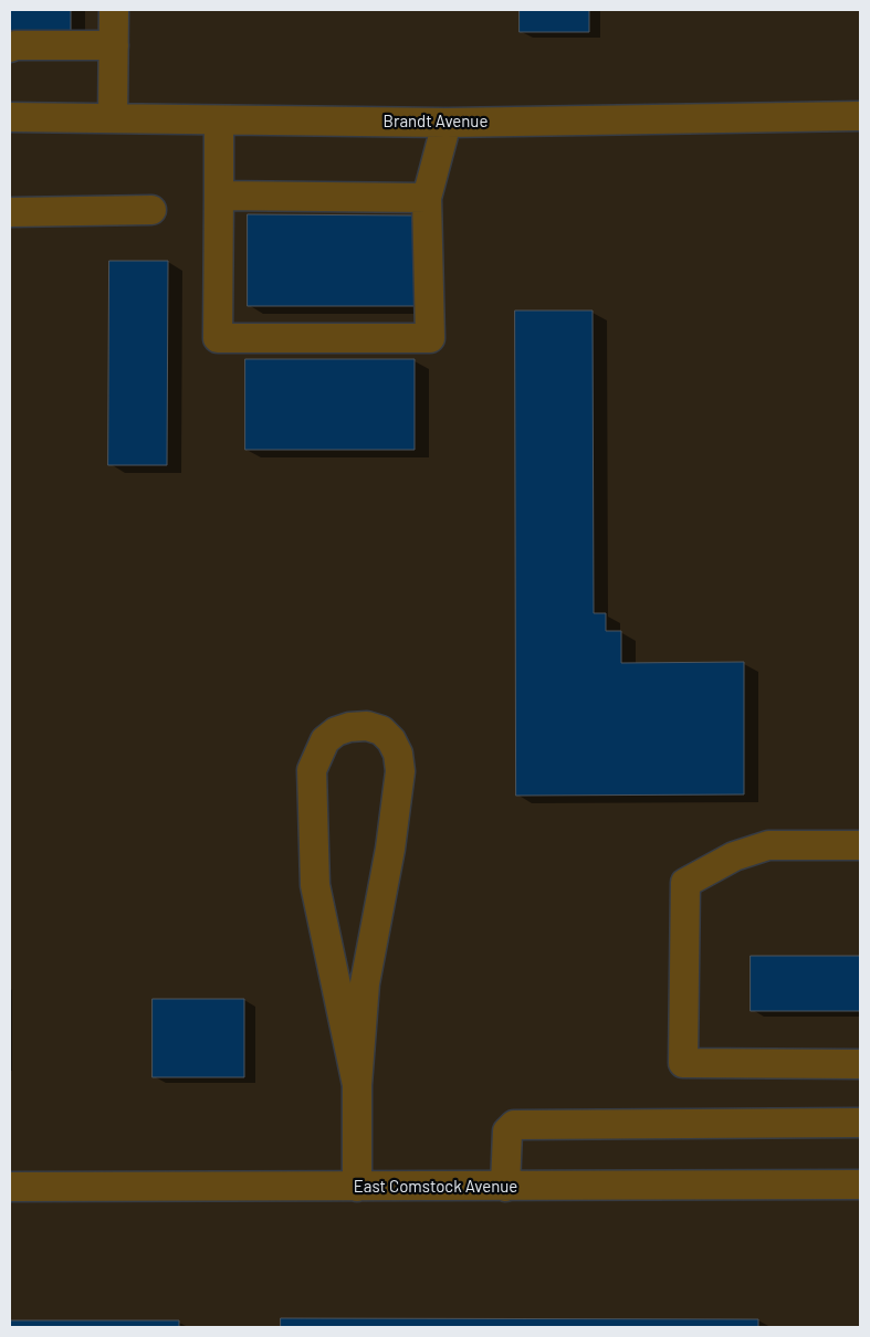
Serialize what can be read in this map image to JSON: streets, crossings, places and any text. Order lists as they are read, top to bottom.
{
  "streets": {
    "street": ["Brandt Avenue", "East Comstock Avenue"]
  }
}
